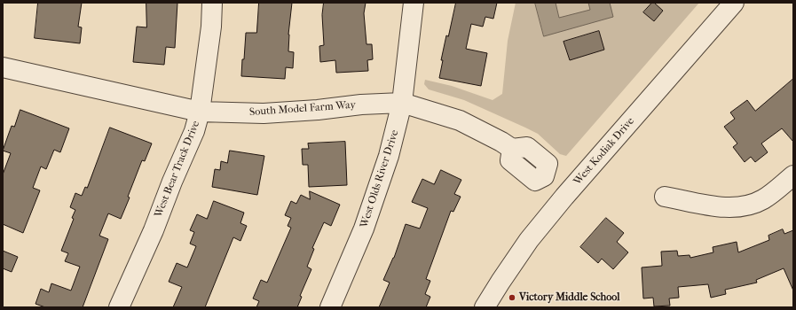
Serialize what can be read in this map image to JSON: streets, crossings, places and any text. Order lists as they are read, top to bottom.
{
  "streets": {
    "street": [
      "South Model Farm Way",
      "West Kodiak Drive",
      "West Bear Track Drive",
      "West Olds River Drive"
    ]
  },
  "crossings": [
    ["South Model Farm Way", "West Kodiak Drive"],
    ["South Model Farm Way", "West Bear Track Drive"],
    ["South Model Farm Way", "West Olds River Drive"]
  ],
  "places": ["Victory Middle School"]
}
